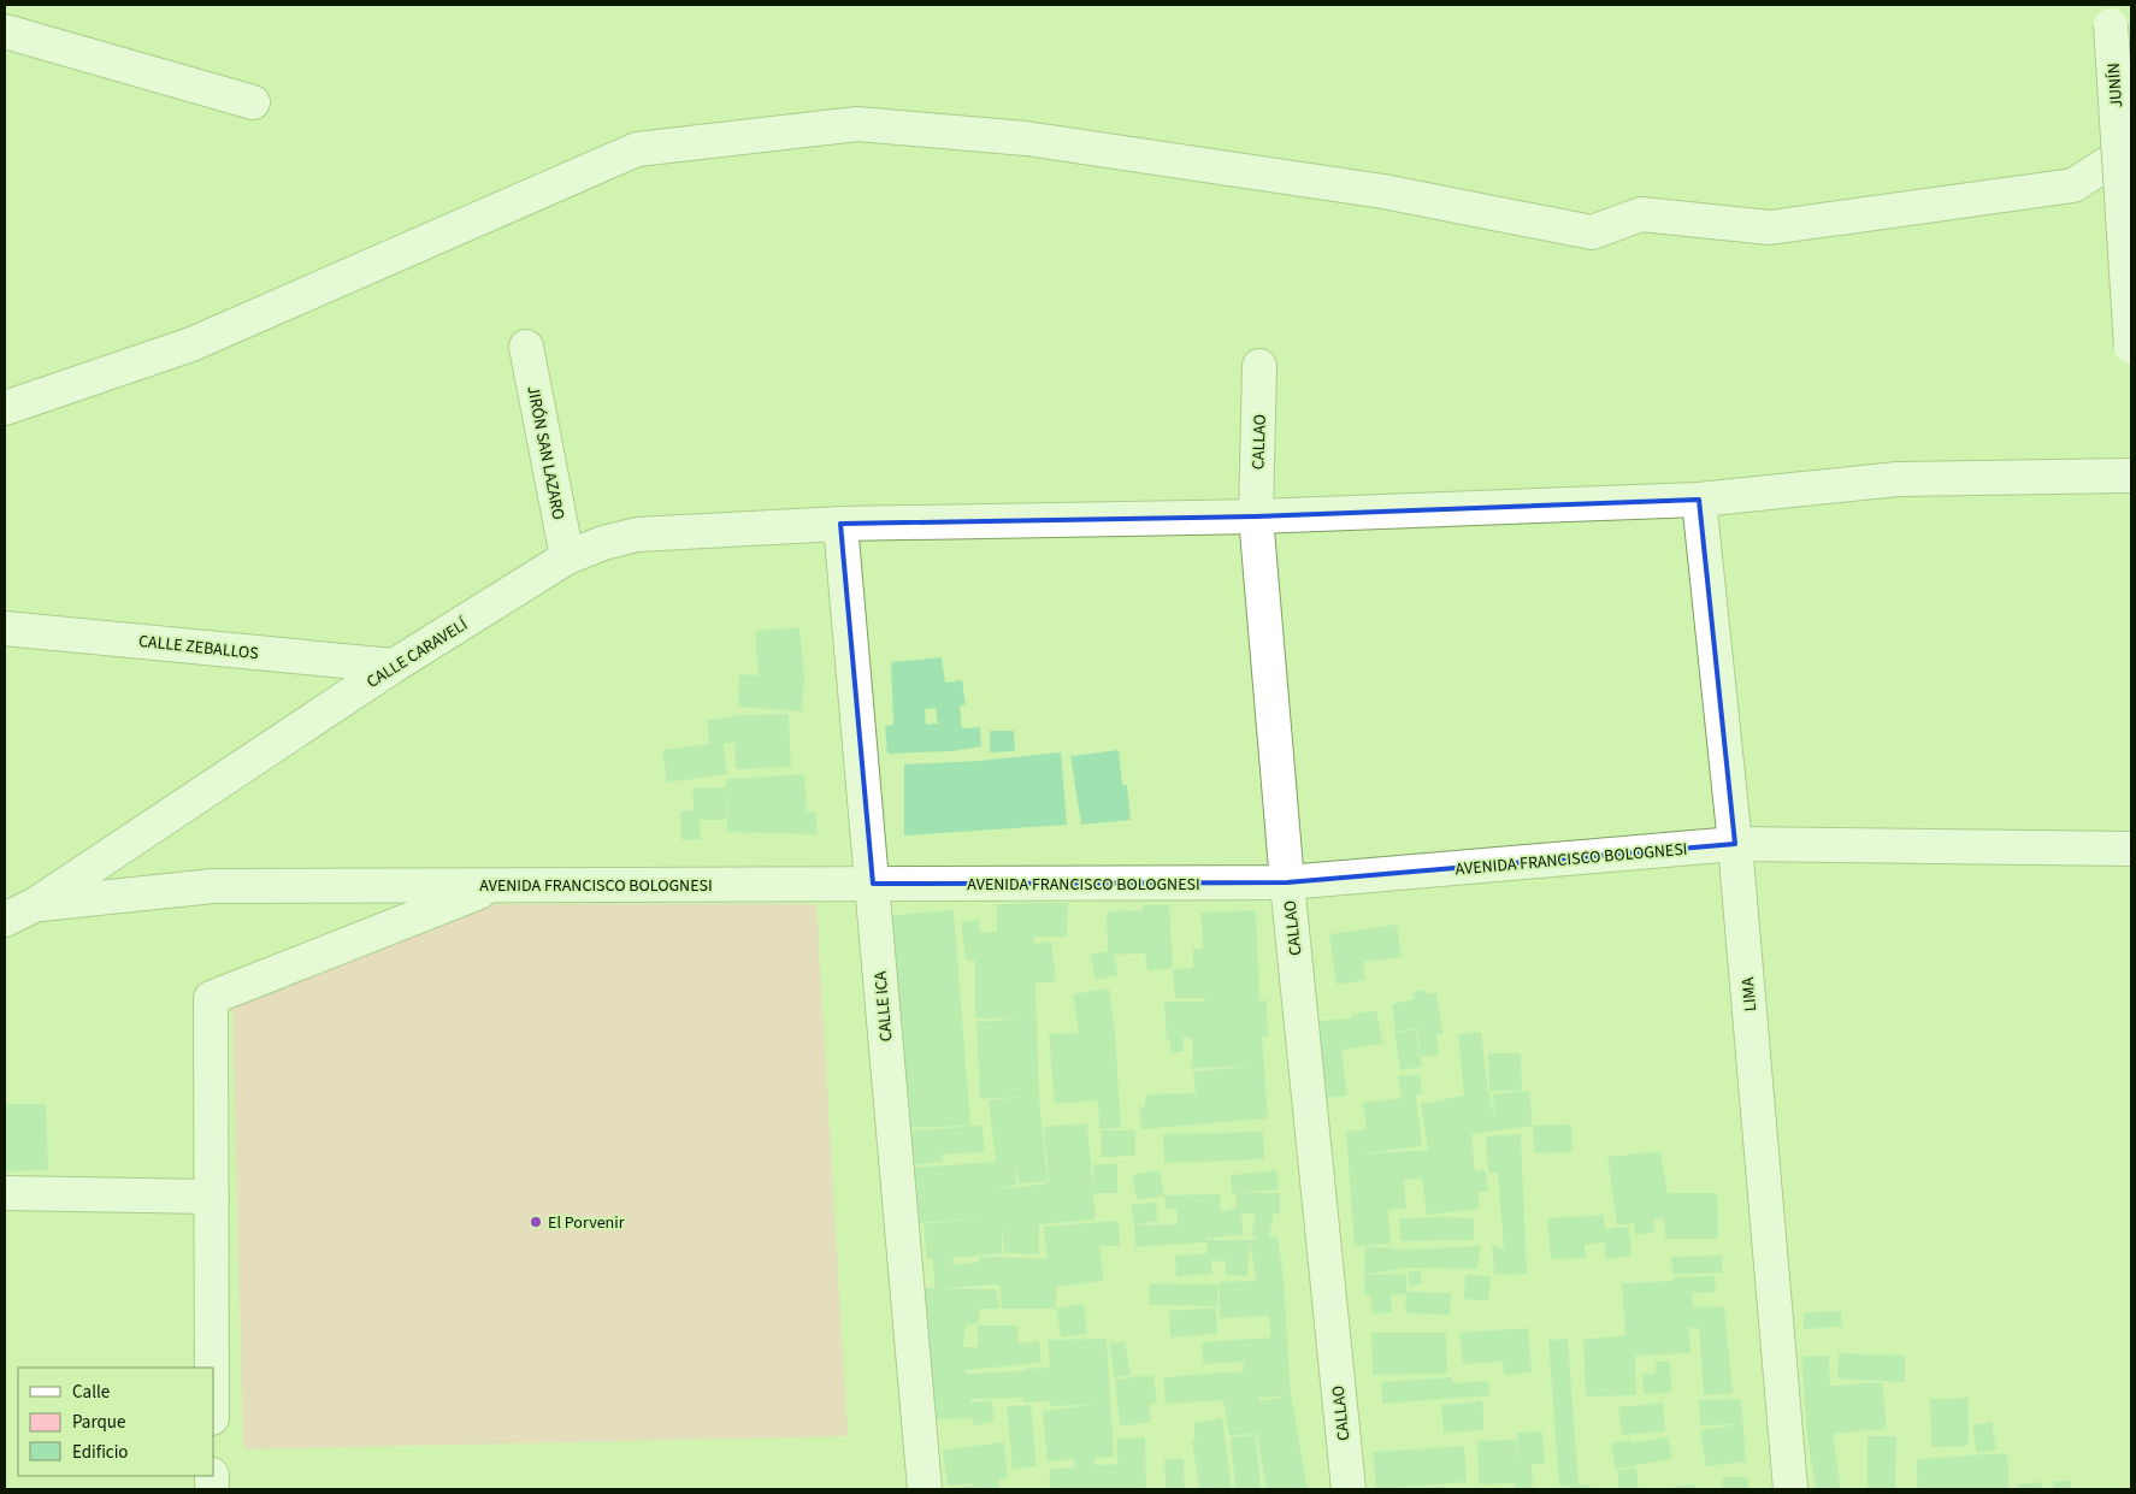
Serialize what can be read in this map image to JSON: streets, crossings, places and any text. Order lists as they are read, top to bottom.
{
  "streets": {
    "street": [
      "JUNÍN",
      "CALLAO",
      "JIRÓN SAN LAZARO",
      "CALLE ZEBALLOS",
      "CALLE CARAVELÍ",
      "AVENIDA FRANCISCO BOLOGNESI",
      "LIMA",
      "CALLE ICA"
    ]
  },
  "crossings": [
    ["CALLAO", "CALLE CARAVELÍ"],
    ["CALLAO", "AVENIDA FRANCISCO BOLOGNESI"],
    ["JIRÓN SAN LAZARO", "CALLE CARAVELÍ"],
    ["CALLE ZEBALLOS", "CALLE CARAVELÍ"],
    ["CALLE CARAVELÍ", "AVENIDA FRANCISCO BOLOGNESI"],
    ["CALLE CARAVELÍ", "LIMA"],
    ["CALLE CARAVELÍ", "CALLE ICA"],
    ["AVENIDA FRANCISCO BOLOGNESI", "LIMA"],
    ["AVENIDA FRANCISCO BOLOGNESI", "CALLE ICA"]
  ],
  "places": ["El Porvenir"],
  "legend": ["Calle", "Parque", "Edificio"]
}
